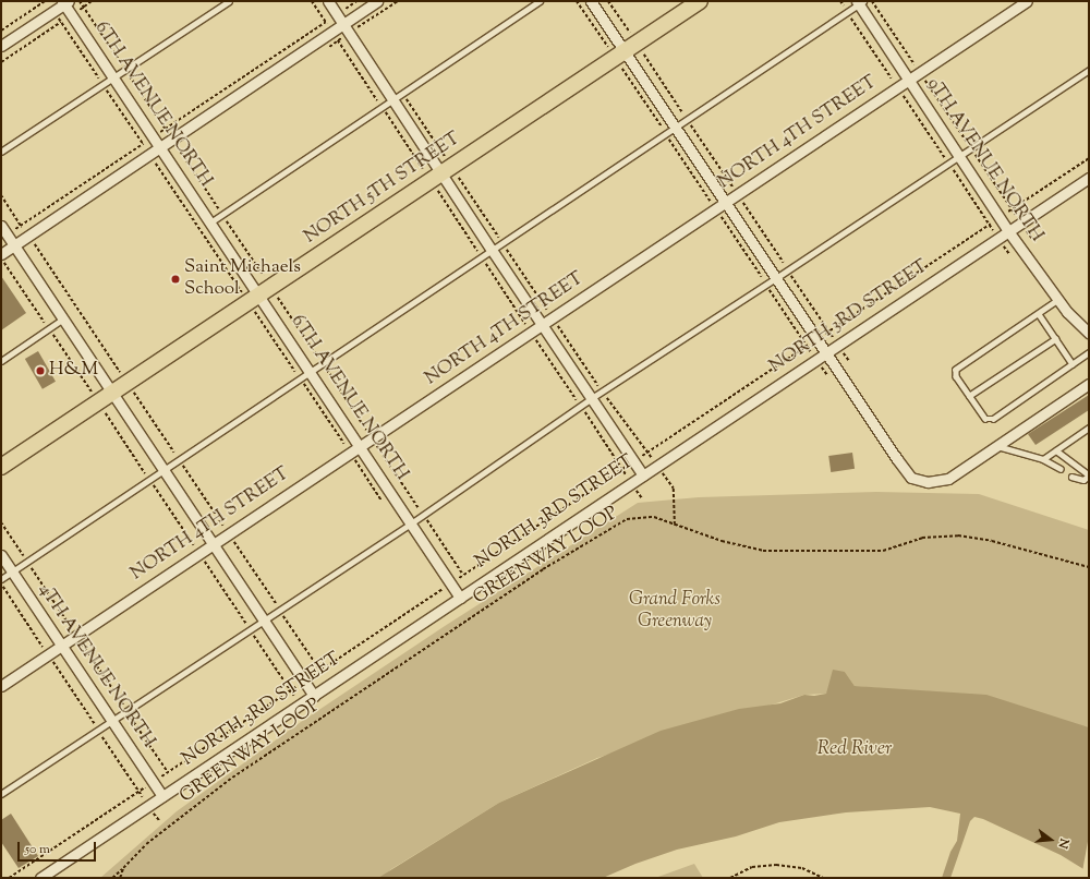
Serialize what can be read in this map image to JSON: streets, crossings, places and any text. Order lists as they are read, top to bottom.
{
  "streets": {
    "main road": ["NORTH 5TH STREET"],
    "street": [
      "6TH AVENUE NORTH",
      "NORTH 4TH STREET",
      "9TH AVENUE NORTH",
      "NORTH 3RD STREET",
      "4TH AVENUE NORTH"
    ],
    "path": ["GREENWAY LOOP"]
  },
  "crossings": [
    ["6TH AVENUE NORTH", "NORTH 4TH STREET"],
    ["6TH AVENUE NORTH", "NORTH 5TH STREET"],
    ["6TH AVENUE NORTH", "NORTH 3RD STREET"],
    ["NORTH 4TH STREET", "9TH AVENUE NORTH"],
    ["NORTH 4TH STREET", "4TH AVENUE NORTH"],
    ["9TH AVENUE NORTH", "NORTH 3RD STREET"],
    ["NORTH 3RD STREET", "4TH AVENUE NORTH"]
  ],
  "water": ["Red River"],
  "parks": ["Grand Forks Greenway"],
  "places": ["Saint Michaels School", "H&M"],
  "scale_bar": "50 m",
  "north": "right"
}
